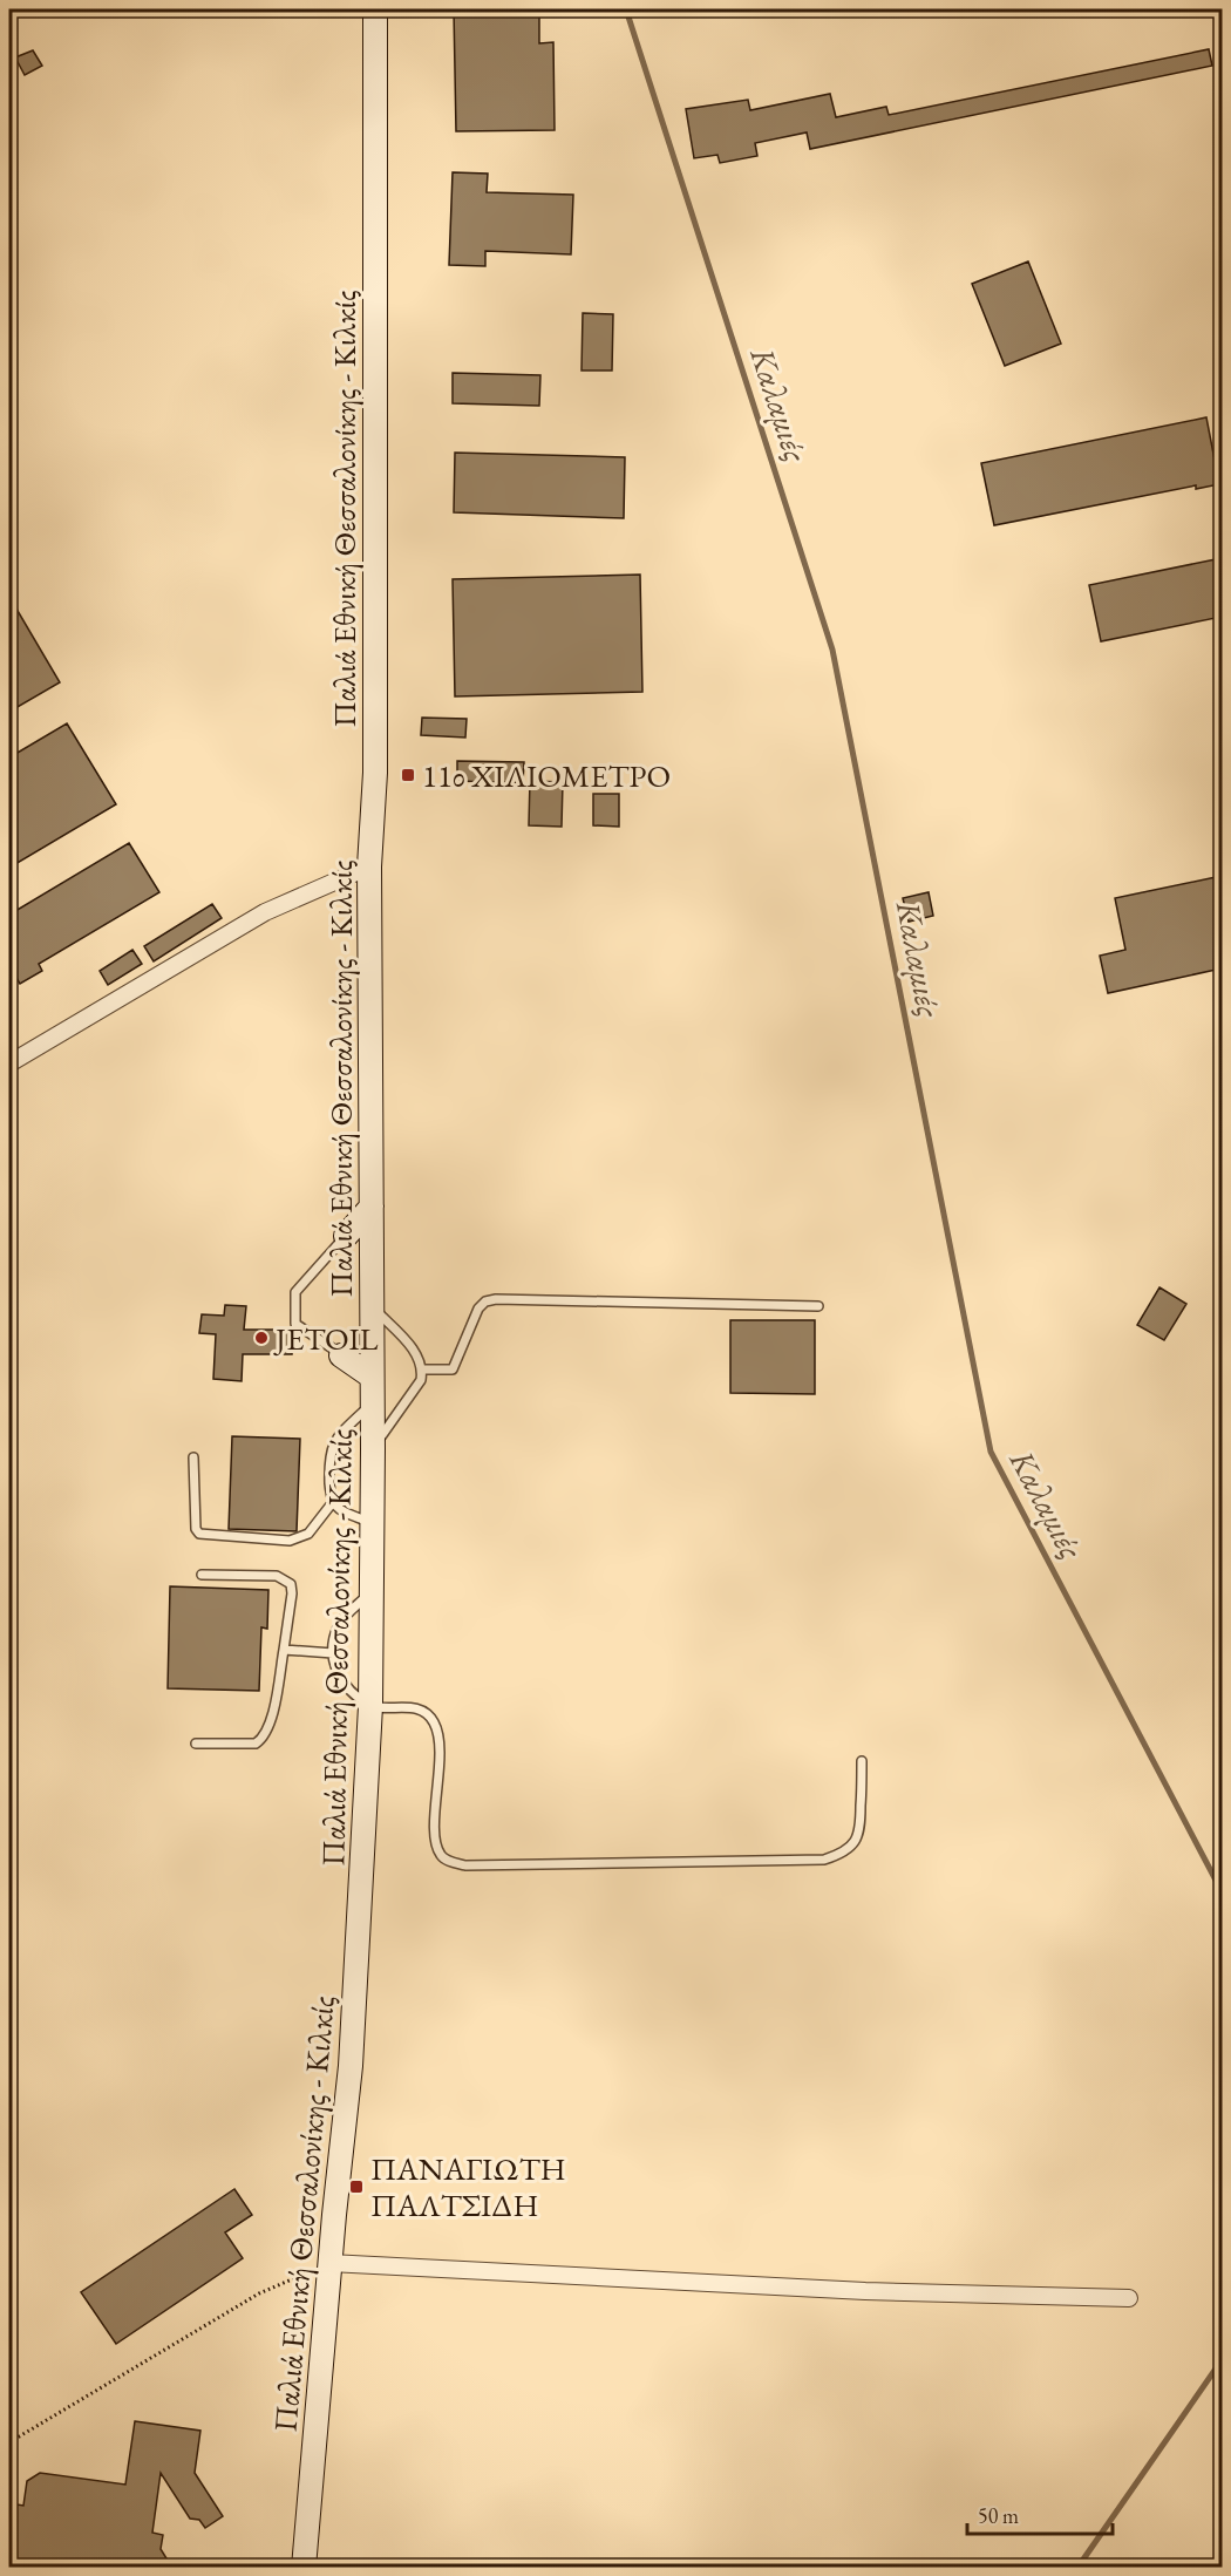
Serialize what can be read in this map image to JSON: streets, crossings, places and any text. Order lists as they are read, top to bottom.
{
  "streets": {
    "main road": ["Παλιά Εθνική Θεσσαλονίκης - Κιλκίς"]
  },
  "water": ["Καλαμιές"],
  "places": {
    "transit": ["11ο ΧΙΛΙΟΜΕΤΡΟ", "ΠΑΝΑΓΙΩΤΗ ΠΑΛΤΣΙΔΗ"],
    "other": ["JETOIL"]
  },
  "scale_bar": "50 m"
}
